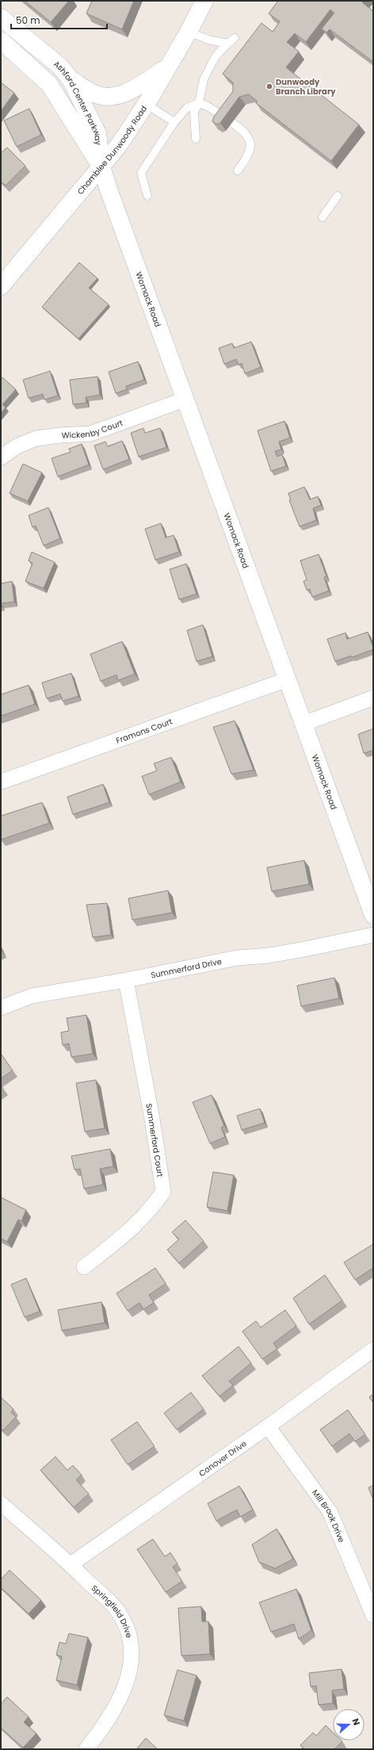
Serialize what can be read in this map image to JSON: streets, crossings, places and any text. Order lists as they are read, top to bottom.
{
  "streets": {
    "street": [
      "Ashford Center Parkway",
      "Chamblee Dunwoody Road",
      "Womack Road",
      "Wickenby Court",
      "Framons Court",
      "Summerford Drive",
      "Summerford Court",
      "Conover Drive",
      "Mill Brook Drive",
      "Springfield Drive"
    ]
  },
  "crossings": [
    ["Ashford Center Parkway", "Chamblee Dunwoody Road"],
    ["Ashford Center Parkway", "Womack Road"],
    ["Chamblee Dunwoody Road", "Womack Road"],
    ["Womack Road", "Wickenby Court"],
    ["Womack Road", "Framons Court"],
    ["Summerford Drive", "Summerford Court"],
    ["Conover Drive", "Mill Brook Drive"],
    ["Conover Drive", "Springfield Drive"]
  ],
  "places": ["Dunwoody Branch Library"],
  "scale_bar": "50 m",
  "north": "right"
}
